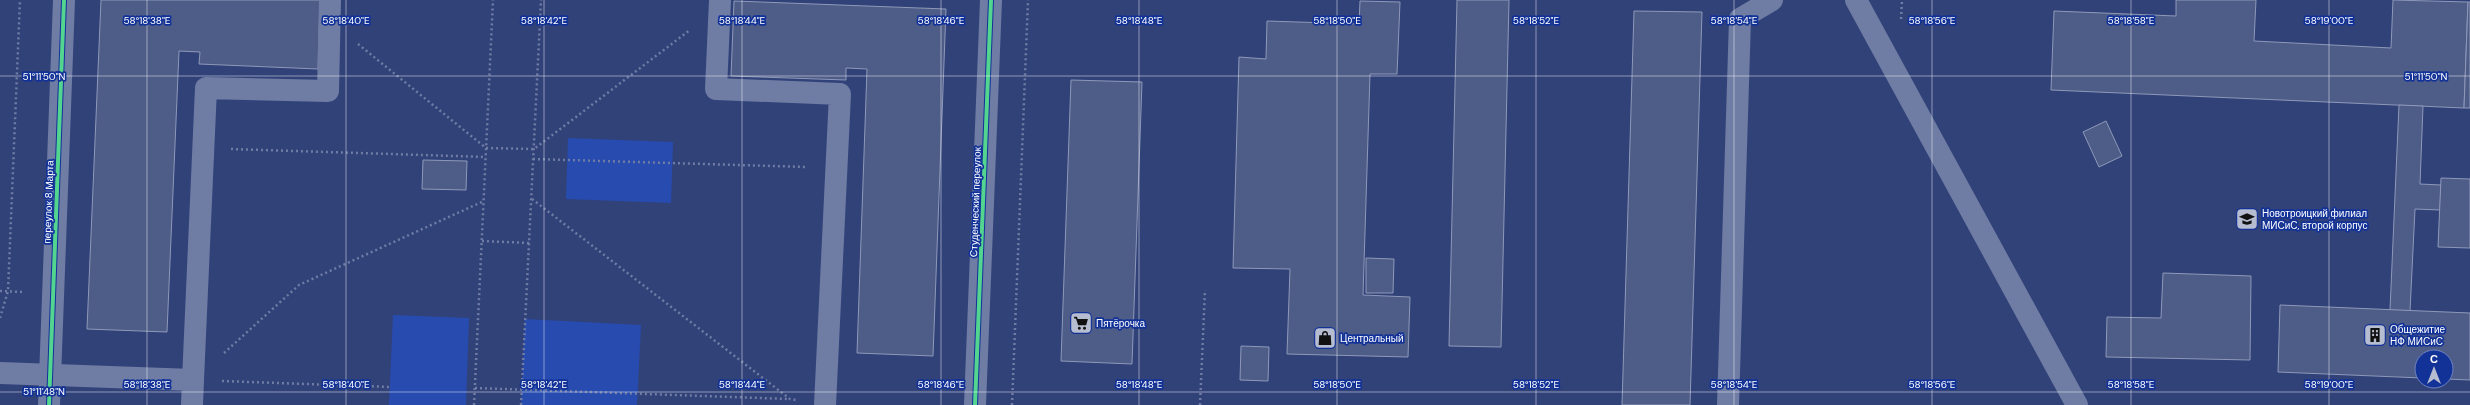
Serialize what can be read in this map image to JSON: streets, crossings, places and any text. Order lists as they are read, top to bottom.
{
  "streets": {
    "street": ["переулок 8 Марта", "Студенческий переулок"]
  },
  "places": {
    "school or university": ["Новотроицкий филиал МИСиС, второй корпус"],
    "supermarket": ["Пятёрочка"],
    "building": ["Общежитие НФ МИСиС"],
    "shop": ["Центральный"]
  },
  "north": "top",
  "coordinates": [
    "58°18'38\"E",
    "58°18'40\"E",
    "58°18'42\"E",
    "58°18'44\"E",
    "58°18'46\"E",
    "58°18'48\"E",
    "58°18'50\"E",
    "58°18'52\"E",
    "58°18'54\"E",
    "58°18'56\"E",
    "58°18'58\"E",
    "58°19'00\"E",
    "51°11'50\"N",
    "51°11'48\"N"
  ]
}
